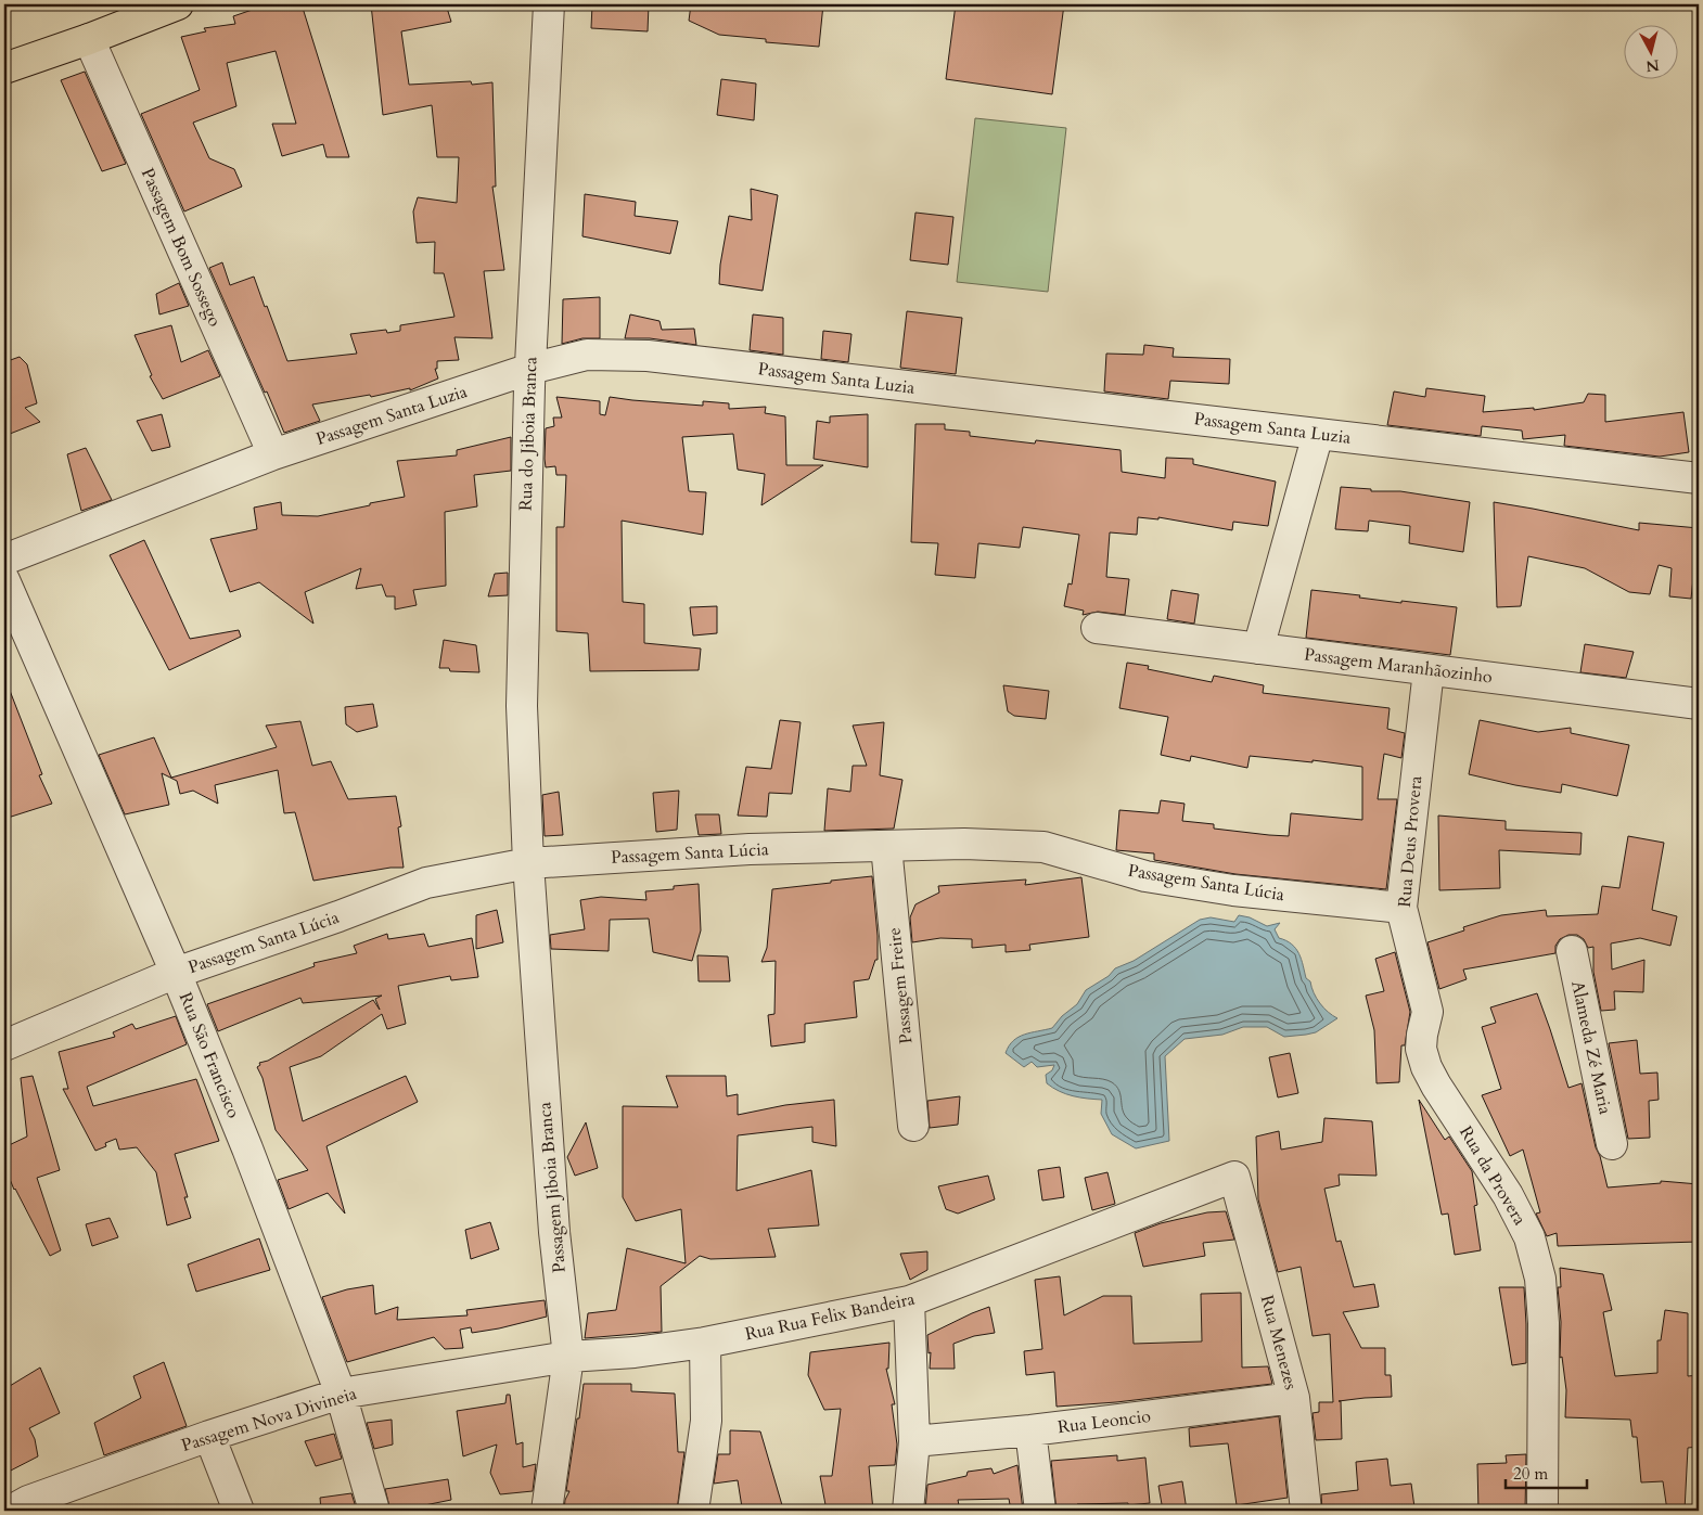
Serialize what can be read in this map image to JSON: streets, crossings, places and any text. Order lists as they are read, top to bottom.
{
  "streets": {
    "street": [
      "Passagem Bom Sossego",
      "Passagem Santa Luzia",
      "Rua do Jiboia Branca",
      "Passagem Maranhãozinho",
      "Rua Deus Provera",
      "Passagem Santa Lúcia",
      "Passagem Freire",
      "Alameda Zé Maria",
      "Rua São Francisco",
      "Rua da Provera",
      "Passagem Jiboia Branca",
      "Rua Rua Felix Bandeira",
      "Rua Menezes",
      "Passagem Nova Divineia",
      "Rua Leoncio"
    ]
  },
  "crossings": [
    ["Passagem Bom Sossego", "Passagem Santa Luzia"],
    ["Passagem Santa Luzia", "Rua do Jiboia Branca"],
    ["Rua do Jiboia Branca", "Passagem Santa Lúcia"],
    ["Rua do Jiboia Branca", "Passagem Jiboia Branca"],
    ["Passagem Maranhãozinho", "Rua Deus Provera"],
    ["Rua Deus Provera", "Passagem Santa Lúcia"],
    ["Rua Deus Provera", "Rua da Provera"],
    ["Passagem Santa Lúcia", "Passagem Freire"],
    ["Passagem Santa Lúcia", "Rua São Francisco"],
    ["Passagem Santa Lúcia", "Passagem Jiboia Branca"],
    ["Rua São Francisco", "Passagem Nova Divineia"],
    ["Passagem Jiboia Branca", "Rua Rua Felix Bandeira"],
    ["Passagem Jiboia Branca", "Passagem Nova Divineia"],
    ["Rua Rua Felix Bandeira", "Rua Menezes"],
    ["Rua Rua Felix Bandeira", "Passagem Nova Divineia"],
    ["Rua Menezes", "Rua Leoncio"]
  ],
  "scale_bar": "20 m",
  "north": "bottom"
}
